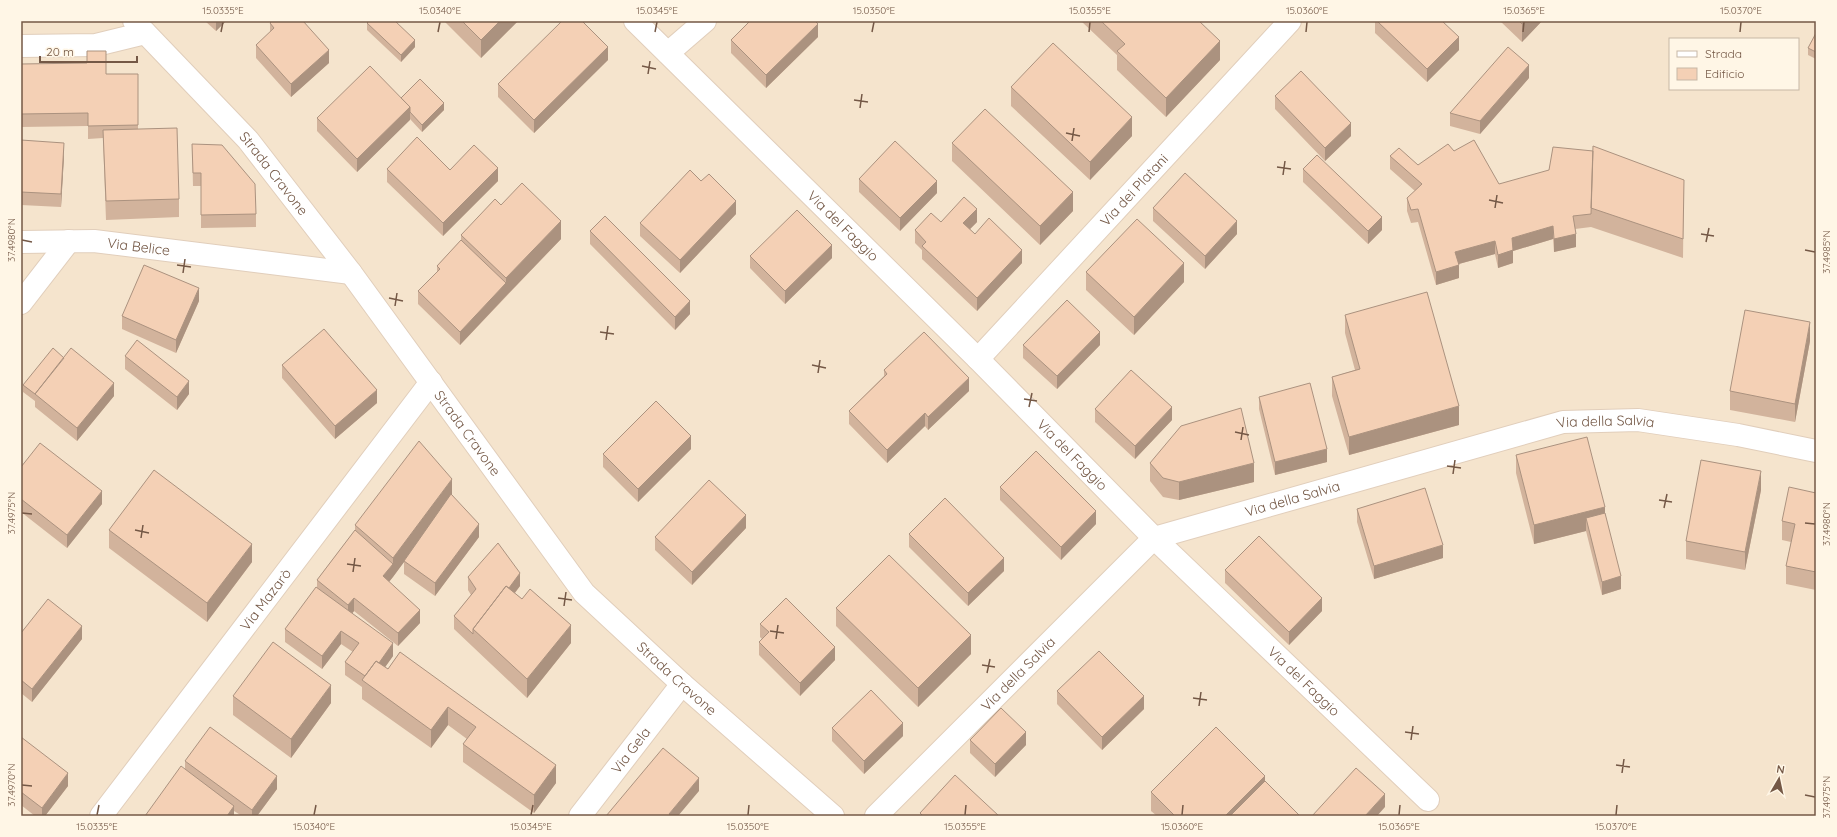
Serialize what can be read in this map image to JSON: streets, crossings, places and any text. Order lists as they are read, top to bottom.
{
  "streets": {
    "street": [
      "Strada Cravone",
      "Via dei Platani",
      "Via del Faggio",
      "Via Belice",
      "Via della Salvia",
      "Via Mazarò",
      "Via Gela"
    ]
  },
  "crossings": [
    ["Strada Cravone", "Via Belice"],
    ["Strada Cravone", "Via Mazarò"],
    ["Strada Cravone", "Via Gela"],
    ["Via dei Platani", "Via del Faggio"],
    ["Via del Faggio", "Via della Salvia"]
  ],
  "legend": ["Strada", "Edificio"],
  "scale_bar": "20 m",
  "north": "top",
  "coordinates": [
    "15.0335°E",
    "15.0340°E",
    "15.0345°E",
    "15.0350°E",
    "15.0355°E",
    "15.0360°E",
    "15.0365°E",
    "15.0370°E",
    "37.4980°N",
    "37.4985°N",
    "37.4975°N",
    "37.4970°N"
  ]
}
